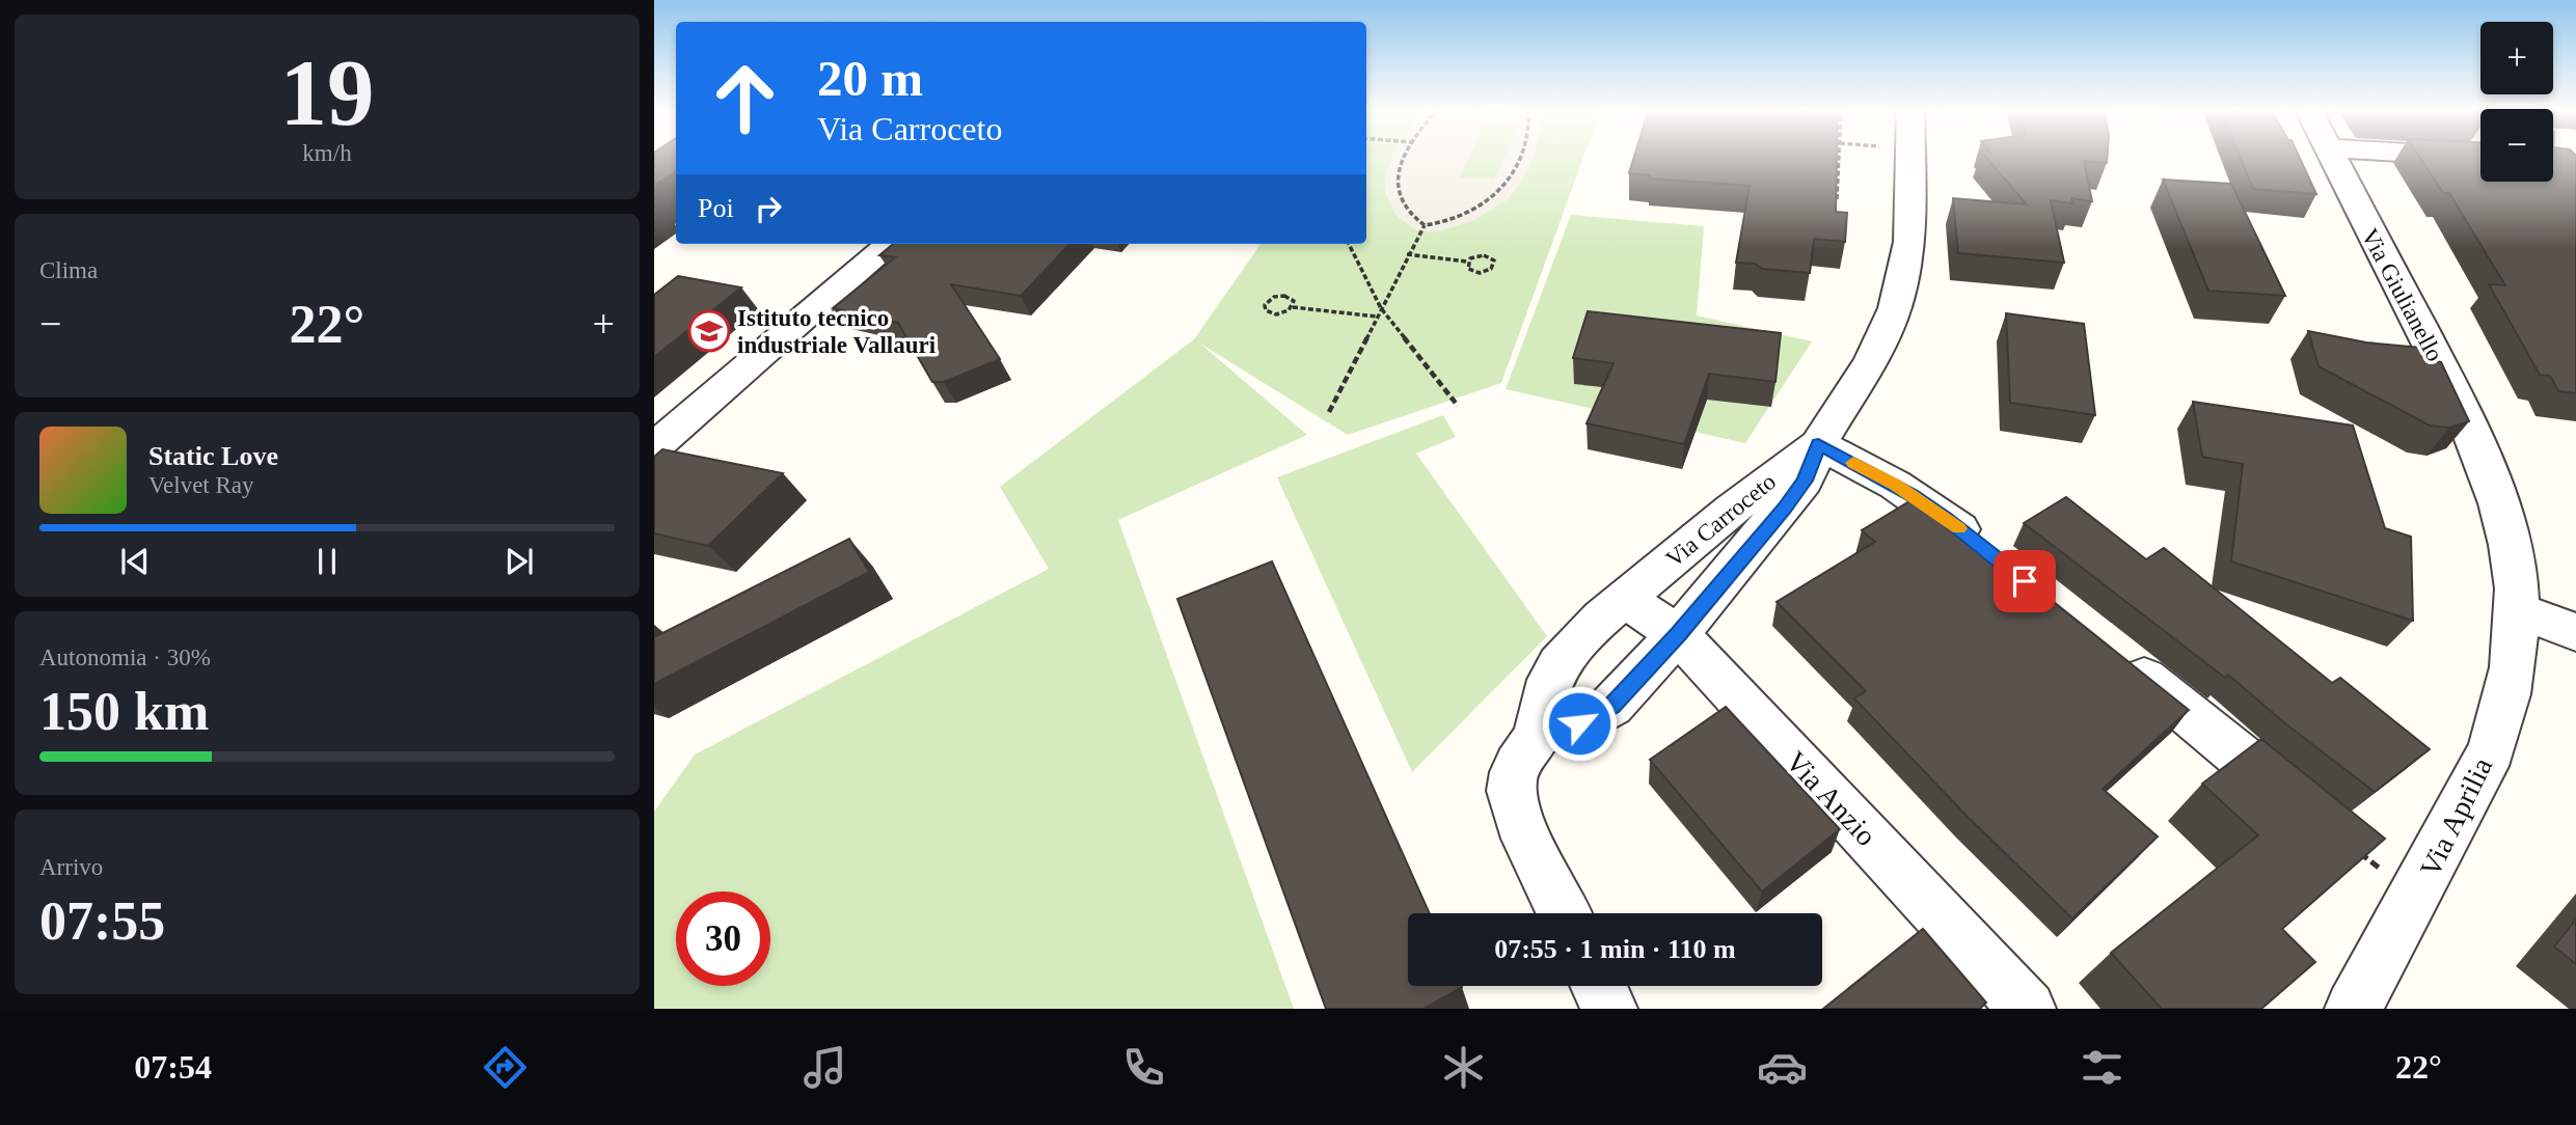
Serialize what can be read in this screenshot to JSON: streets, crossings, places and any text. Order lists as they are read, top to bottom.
{
  "streets": {
    "street": [
      "Via Giulianello",
      "Via Carroceto",
      "Via Anzio",
      "Via Aprilia"
    ]
  },
  "crossings": [
    ["Via Giulianello", "Via Aprilia"],
    ["Via Carroceto", "Via Anzio"]
  ],
  "places": {
    "school or university": ["Istituto tecnico industriale Vallauri"]
  },
  "page": {
    "tile": [
      ["19", "km/h"],
      "Clima",
      ["Autonomia · 30%", "150 km"],
      ["Arrivo", "07:55"]
    ],
    "map_buttons": ["+", "−"],
    "turn": ["20 m", "Via Carroceto"],
    "then": "Poi",
    "heat": ["−", "22°", "+"],
    "song": ["Static Love", "Velvet Ray"],
    "limit": "30",
    "trip": "07:55 · 1 min · 110 m",
    "tabs": ["07:54", "22°"]
  }
}
